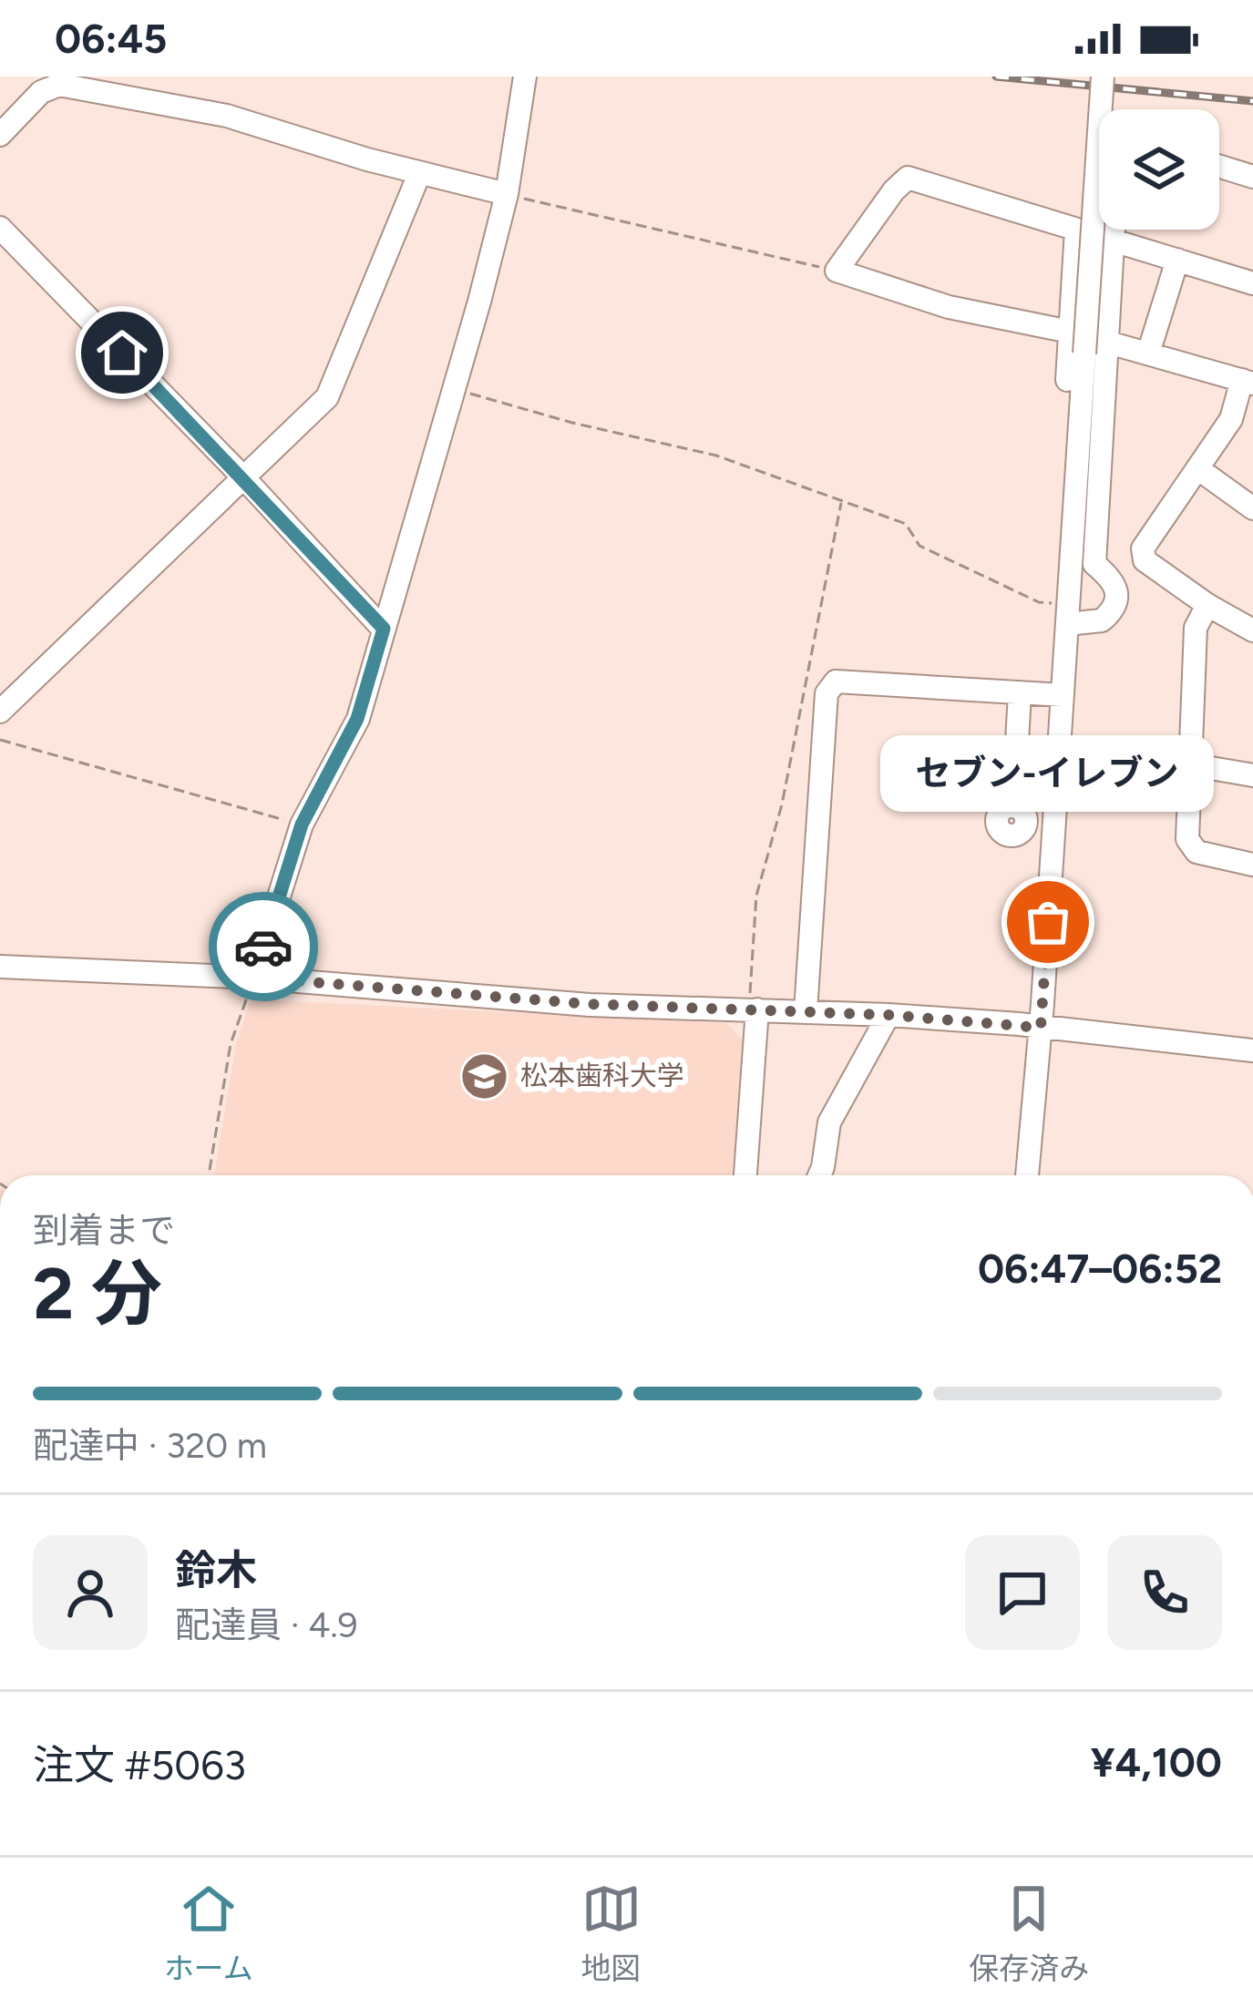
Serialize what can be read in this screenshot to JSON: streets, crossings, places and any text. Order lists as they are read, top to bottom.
{
  "places": {
    "other": ["セブン-イレブン"],
    "school or university": ["松本歯科大学"]
  },
  "page": {
    "status": "06:45",
    "bubble": "セブン-イレブン",
    "heading": ["2 分", "到着まで", "06:47–06:52"],
    "panel": [
      "鈴木",
      "配達員 · 4.9",
      "注文 #5063",
      "¥4,100"
    ],
    "bar": "配達中 · 320 m",
    "tabs": ["ホーム", "地図", "保存済み"]
  }
}
